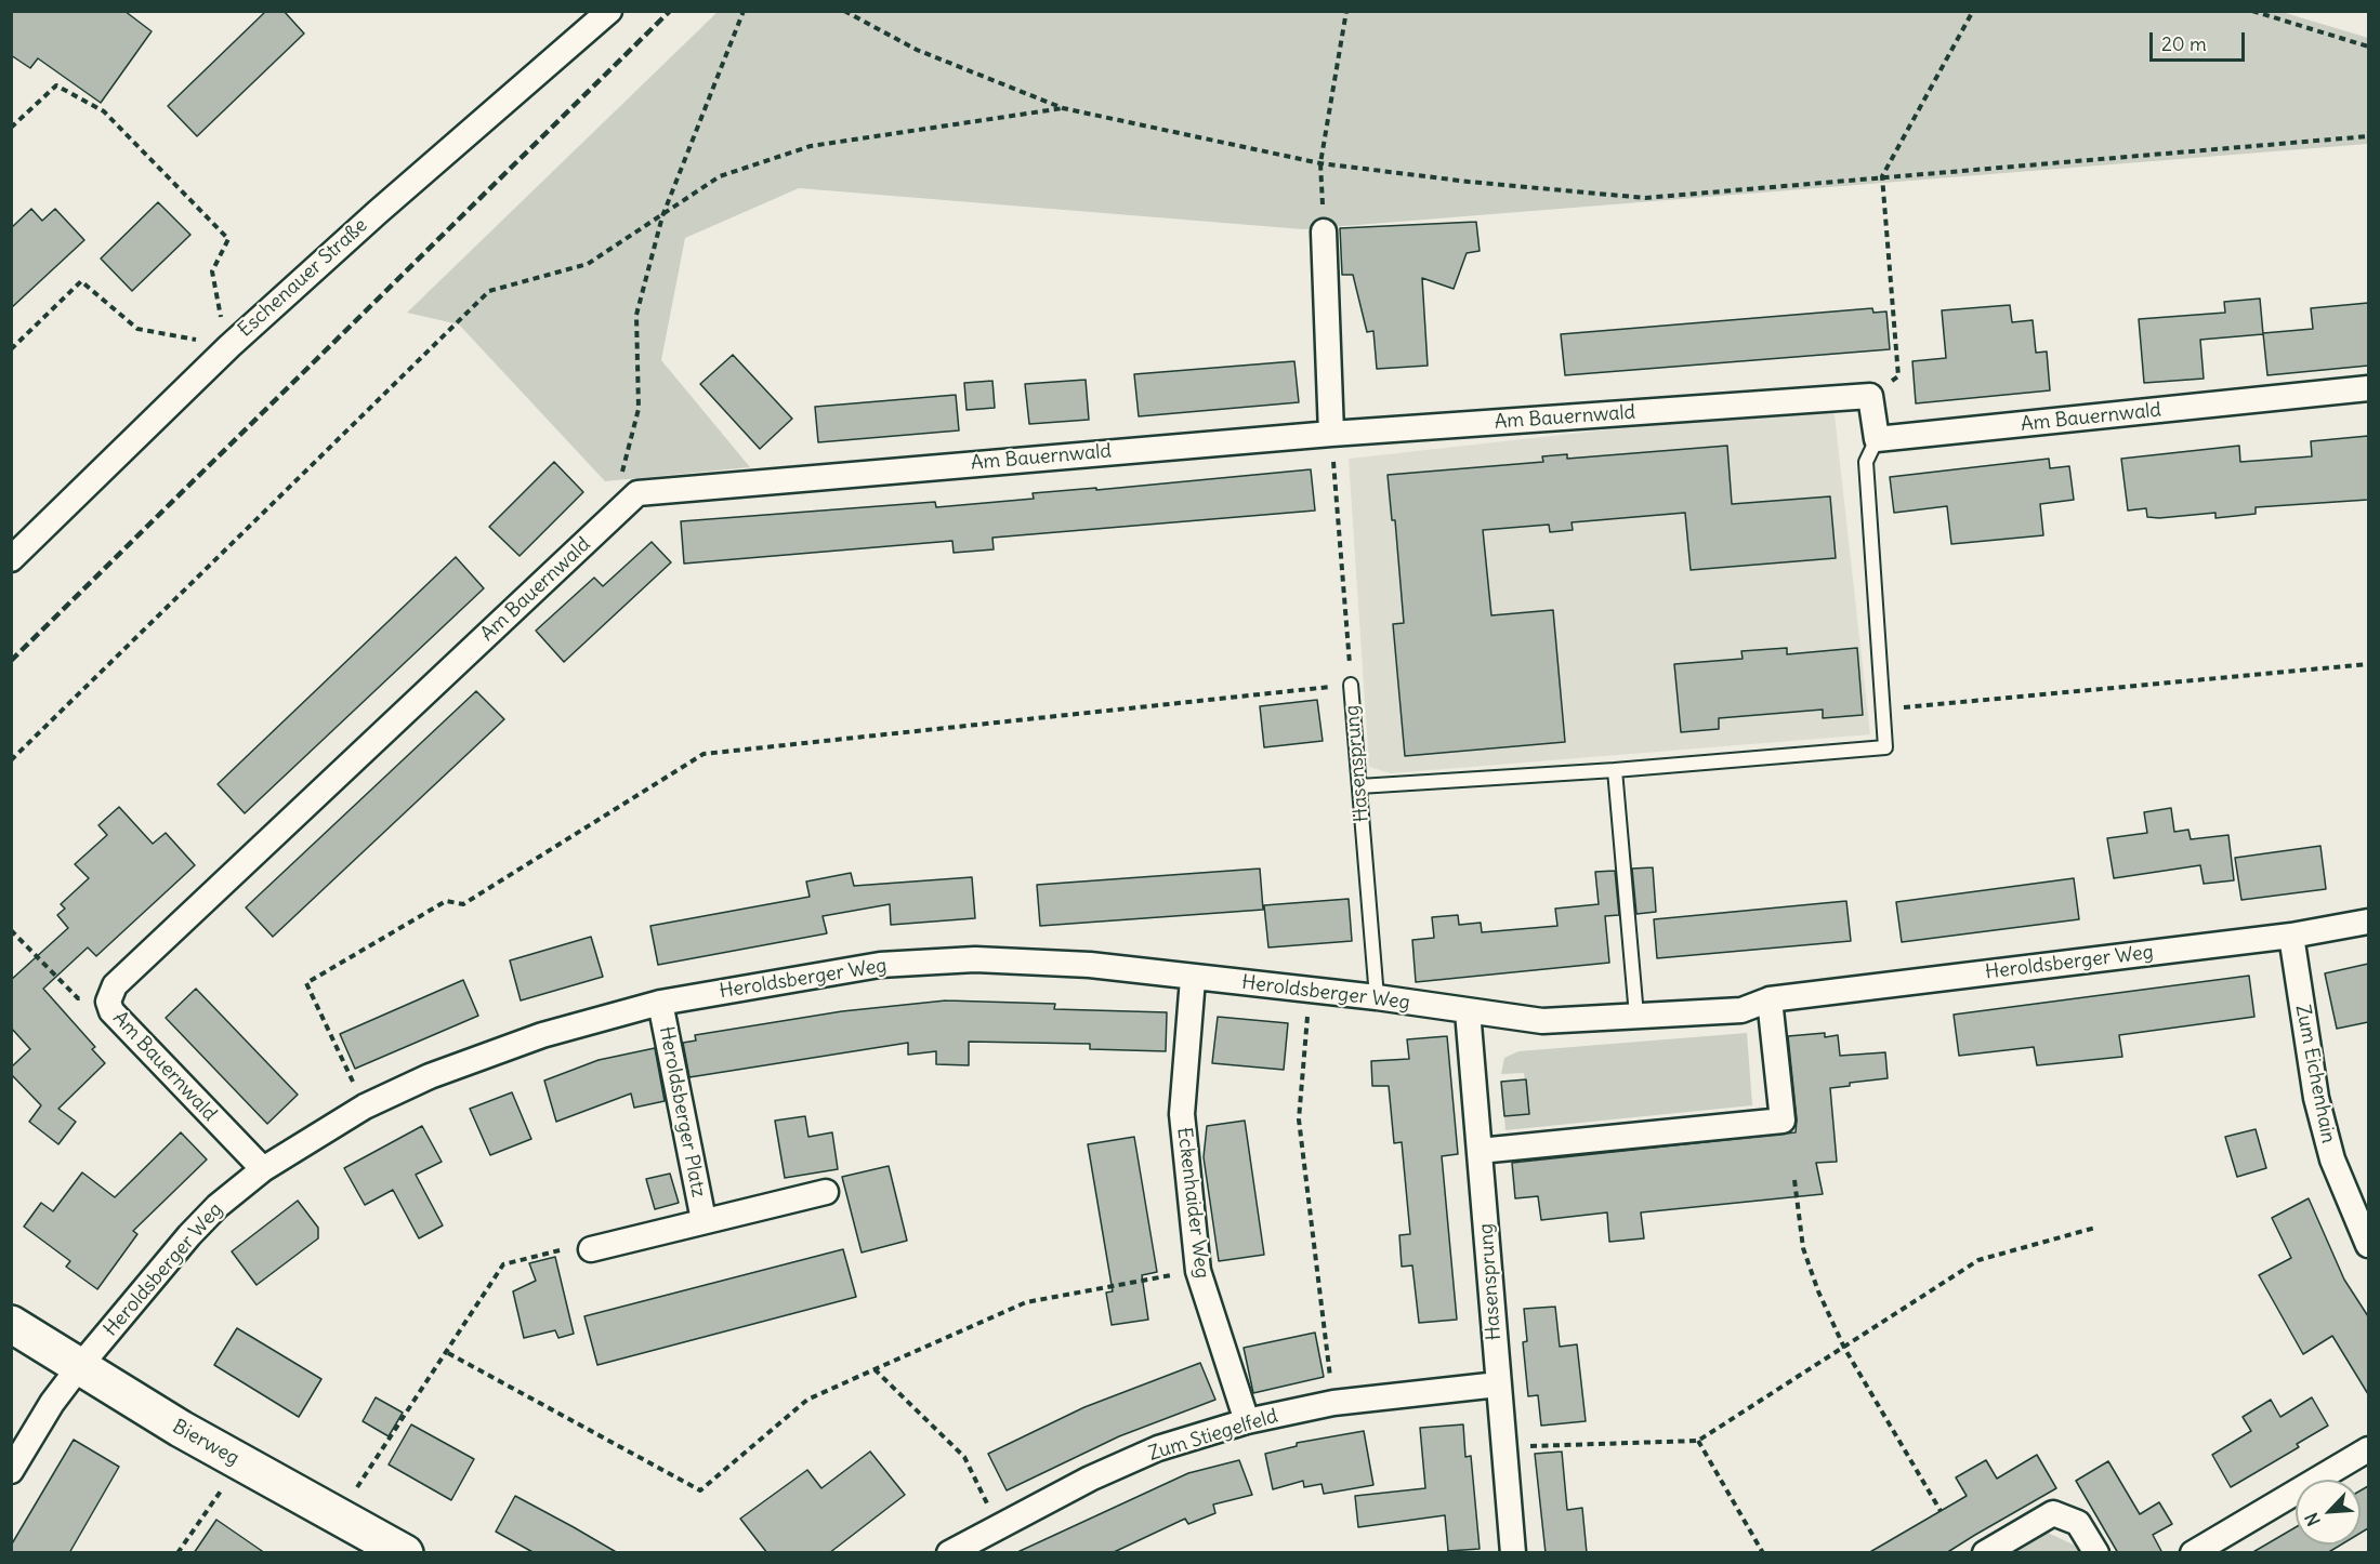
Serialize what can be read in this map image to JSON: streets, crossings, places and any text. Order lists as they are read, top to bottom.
{
  "streets": {
    "main road": ["Bierweg"],
    "street": [
      "Eschenauer Straße",
      "Am Bauernwald",
      "Hasensprung",
      "Heroldsberger Weg",
      "Zum Eichenhain",
      "Heroldsberger Platz",
      "Eckenhaider Weg",
      "Zum Stiegelfeld"
    ]
  },
  "crossings": [
    ["Am Bauernwald", "Heroldsberger Weg"],
    ["Hasensprung", "Heroldsberger Weg"],
    ["Hasensprung", "Zum Stiegelfeld"],
    ["Heroldsberger Weg", "Zum Eichenhain"],
    ["Heroldsberger Weg", "Heroldsberger Platz"],
    ["Heroldsberger Weg", "Eckenhaider Weg"],
    ["Heroldsberger Weg", "Bierweg"],
    ["Eckenhaider Weg", "Zum Stiegelfeld"]
  ],
  "scale_bar": "20 m",
  "north": "bottom left"
}
